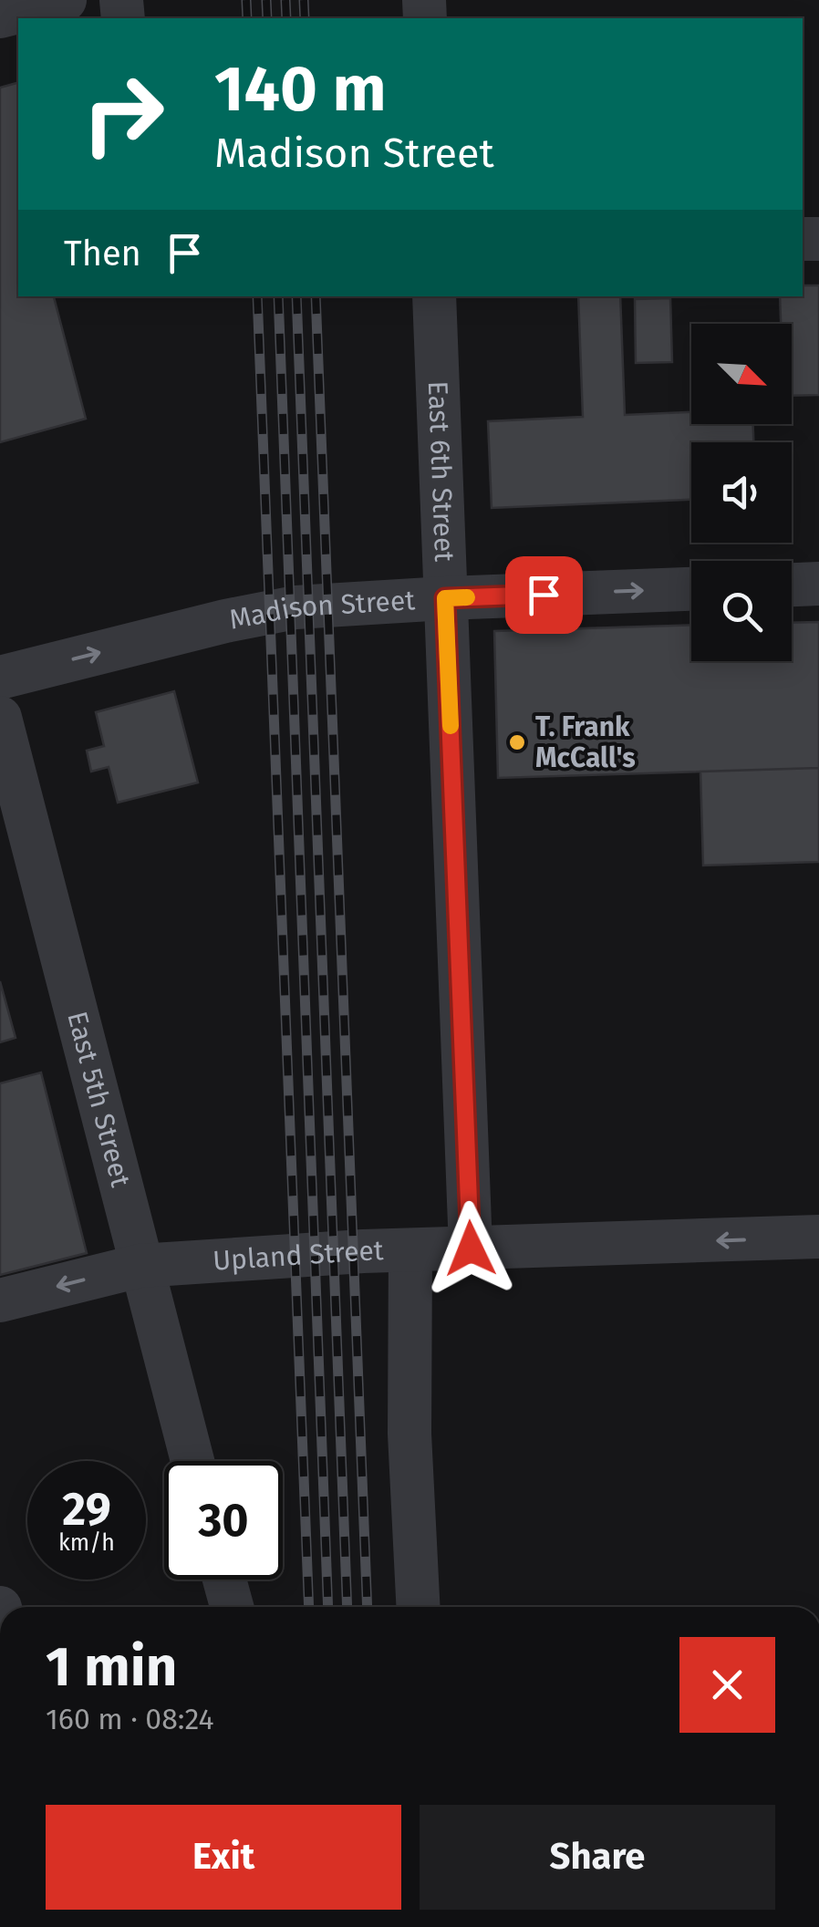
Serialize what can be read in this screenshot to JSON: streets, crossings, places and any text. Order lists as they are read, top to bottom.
{
  "streets": {
    "street": [
      "East 6th Street",
      "Madison Street",
      "East 5th Street",
      "Upland Street"
    ]
  },
  "crossings": [
    ["East 6th Street", "Madison Street"],
    ["East 6th Street", "Upland Street"],
    ["East 5th Street", "Upland Street"]
  ],
  "one_way": ["Madison Street", "Upland Street"],
  "places": ["T. Frank McCall's"],
  "north": "bottom right",
  "page": {
    "turn": ["140 m", "Madison Street"],
    "then": "Then",
    "speed": "29 km/h",
    "limit": "30",
    "heading": ["1 min", "160 m · 08:24"],
    "buttons": ["Exit", "Share"]
  }
}
